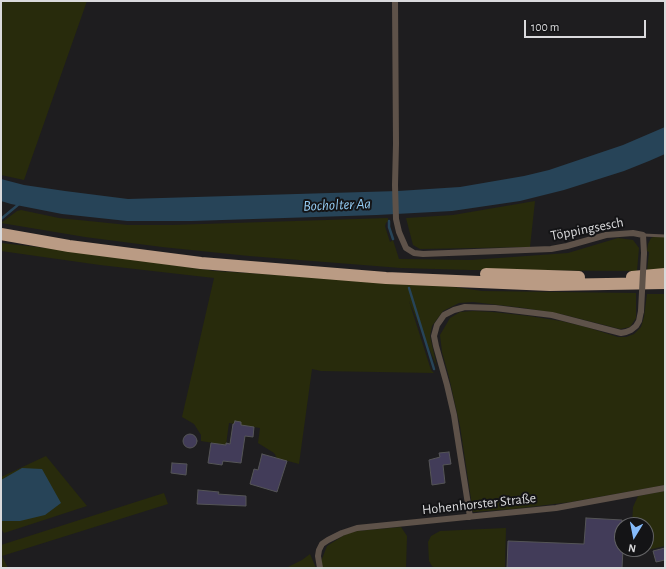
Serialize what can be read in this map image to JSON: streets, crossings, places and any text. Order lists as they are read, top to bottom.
{
  "streets": {
    "street": ["Töppingsesch", "Hohenhorster Straße"]
  },
  "crossings": [
    ["Töppingsesch", "Hohenhorster Straße"]
  ],
  "water": ["Bocholter Aa"],
  "scale_bar": "100 m",
  "north": "bottom"
}
